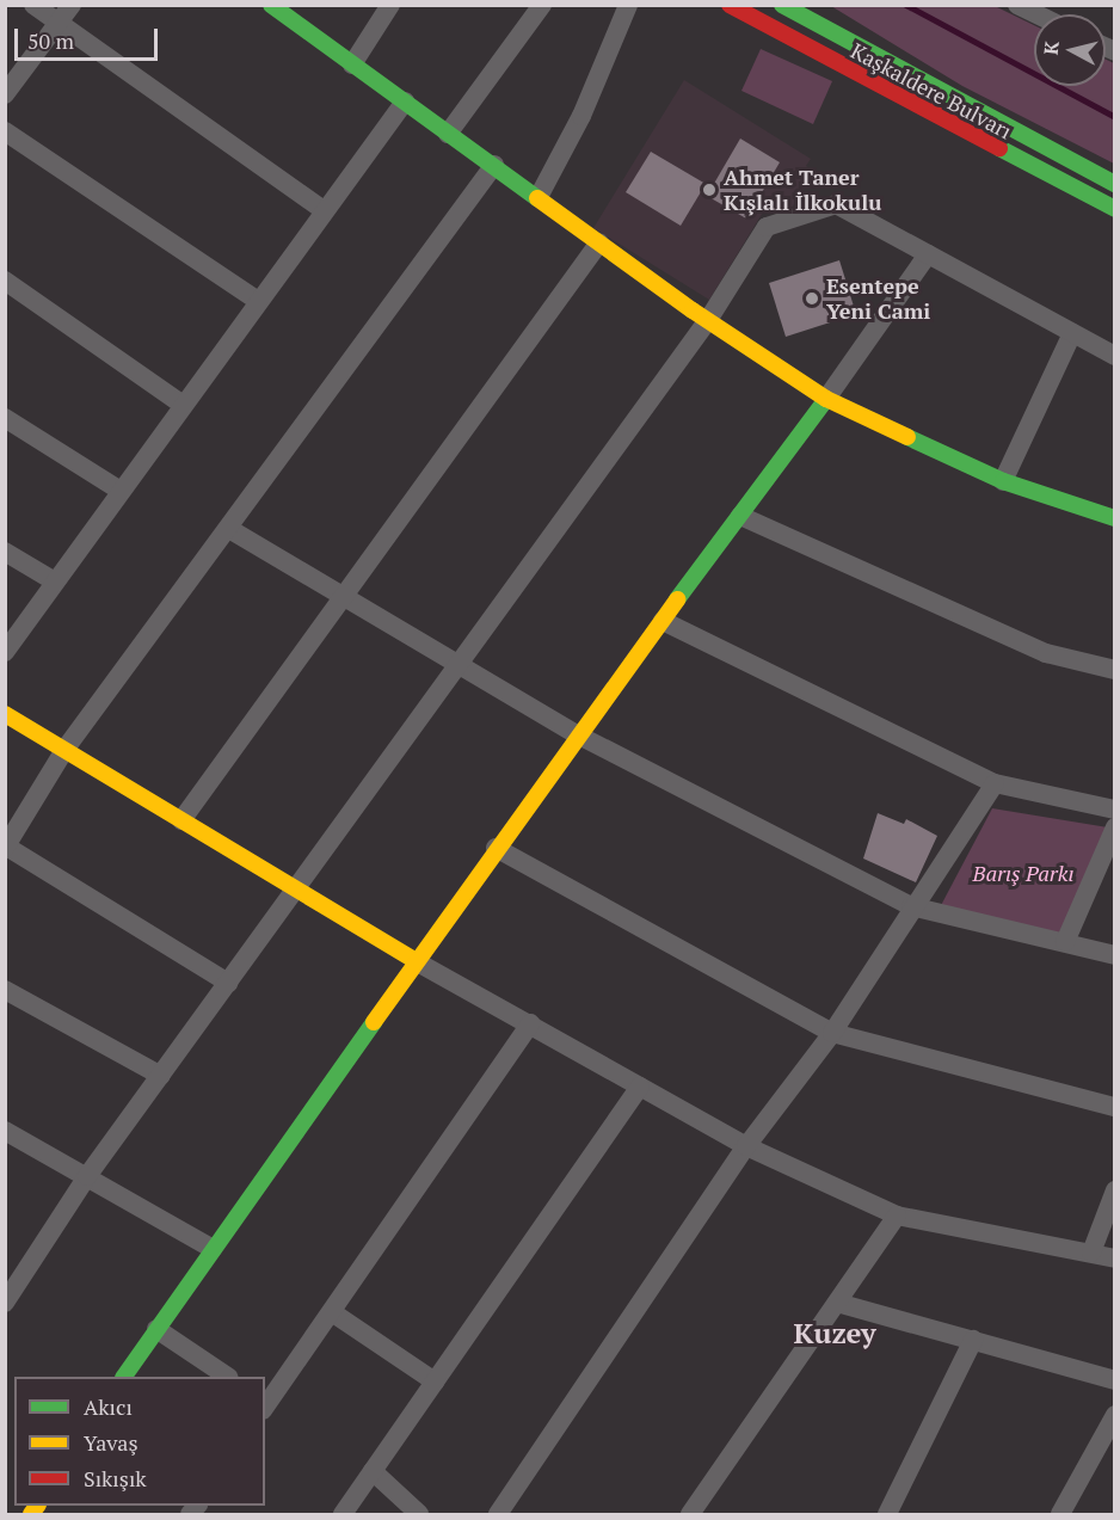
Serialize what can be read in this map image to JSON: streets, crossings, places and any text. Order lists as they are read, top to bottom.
{
  "streets": {
    "street": ["Kaşkaldere Bulvarı"]
  },
  "districts": ["Kuzey"],
  "parks": ["Barış Parkı"],
  "places": ["Ahmet Taner Kışlalı İlkokulu", "Esentepe Yeni Cami"],
  "legend": ["Akıcı", "Yavaş", "Sıkışık"],
  "scale_bar": "50 m",
  "north": "left"
}
